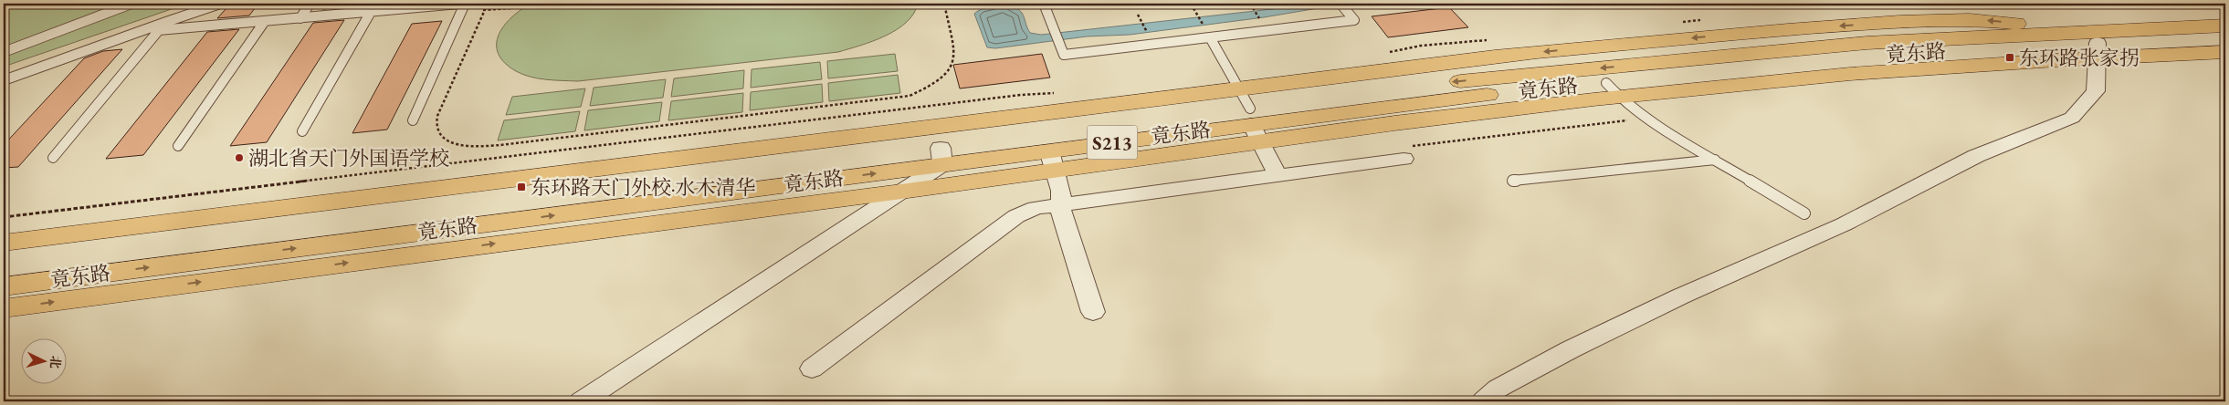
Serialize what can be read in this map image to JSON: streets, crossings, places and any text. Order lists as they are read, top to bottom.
{
  "streets": {
    "main road": ["竟东路", "S213"]
  },
  "places": {
    "transit": ["东环路张家拐", "东环路天门外校·水木清华"],
    "other": ["湖北省天门外国语学校"]
  },
  "north": "right"
}
